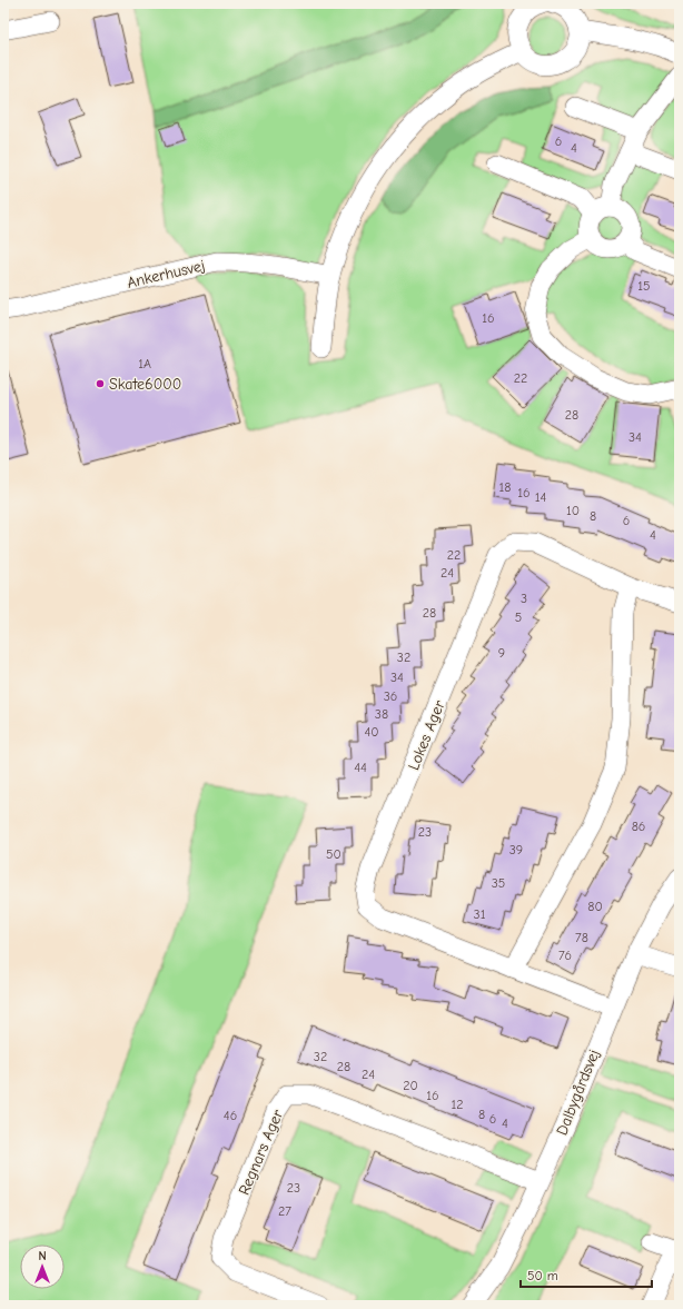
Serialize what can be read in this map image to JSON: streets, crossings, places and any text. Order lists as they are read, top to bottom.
{
  "streets": {
    "street": [
      "Ankerhusvej",
      "Lokes Ager",
      "Dalbygårdsvej",
      "Regnars Ager"
    ]
  },
  "crossings": [
    ["Lokes Ager", "Dalbygårdsvej"],
    ["Dalbygårdsvej", "Regnars Ager"]
  ],
  "places": ["Skate6000"],
  "house_numbers": [
    "6",
    "4",
    "15",
    "16",
    "1A",
    "22",
    "28",
    "34",
    "18",
    "16",
    "14",
    "10",
    "8",
    "6",
    "4",
    "22",
    "24",
    "3",
    "28",
    "5",
    "9",
    "32",
    "34",
    "36",
    "38",
    "40",
    "44",
    "86",
    "23",
    "39",
    "50",
    "35",
    "80",
    "31",
    "78",
    "76",
    "32",
    "28",
    "24",
    "20",
    "16",
    "12",
    "8",
    "46",
    "6",
    "4",
    "23",
    "27"
  ],
  "scale_bar": "50 m",
  "north": "top"
}
